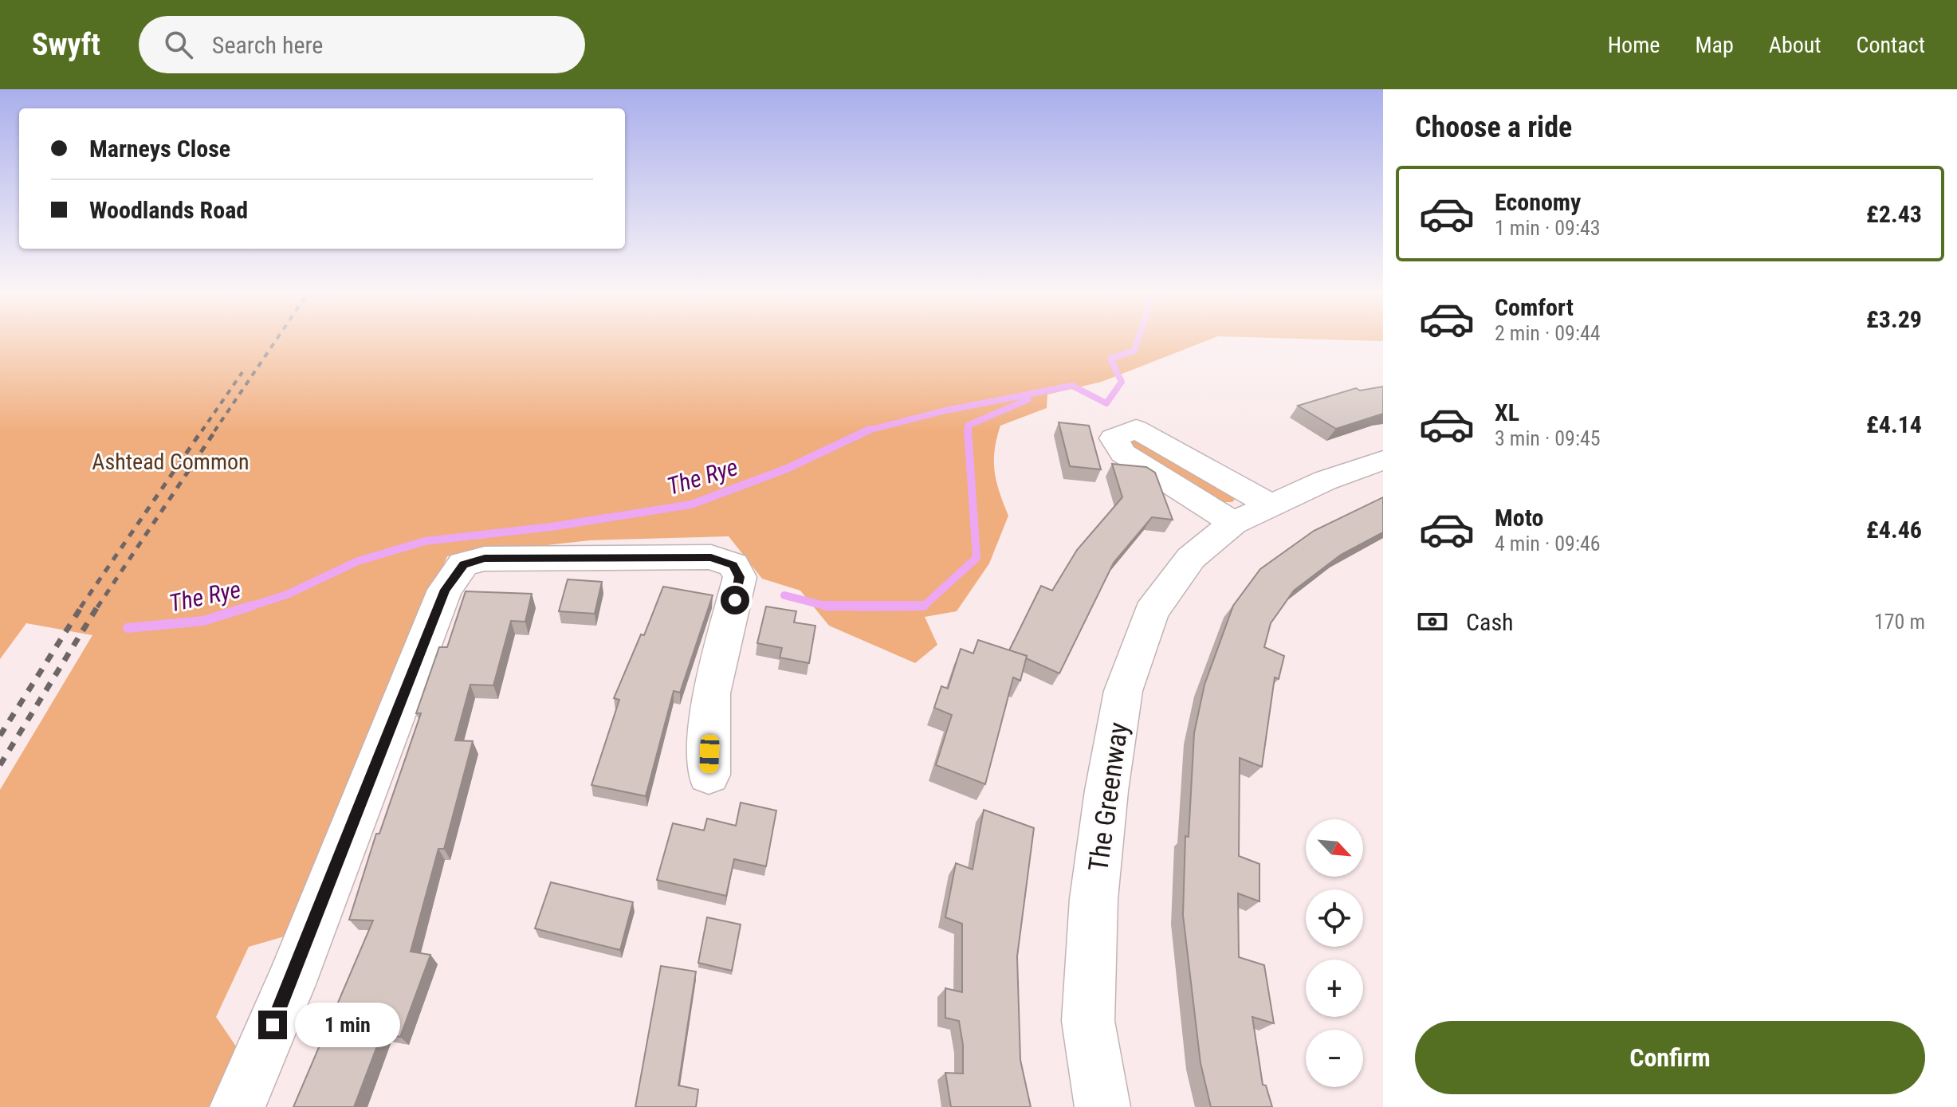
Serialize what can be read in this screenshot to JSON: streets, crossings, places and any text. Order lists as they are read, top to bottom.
{
  "streets": {
    "street": ["The Greenway"]
  },
  "water": ["The Rye"],
  "parks": ["Ashtead Common"],
  "north": "bottom right",
  "page": {
    "header": "Swyft",
    "search": "Search here",
    "nav": [
      "Home",
      "Map",
      "About",
      "Contact"
    ],
    "heading": "Choose a ride",
    "banner": ["Marneys Close", "Woodlands Road"],
    "list": [
      {
        "name": "Economy",
        "note": "1 min · 09:43",
        "value": "£2.43"
      },
      {
        "name": "Comfort",
        "note": "2 min · 09:44",
        "value": "£3.29"
      },
      {
        "name": "XL",
        "note": "3 min · 09:45",
        "value": "£4.14"
      },
      {
        "name": "Moto",
        "note": "4 min · 09:46",
        "value": "£4.46"
      }
    ],
    "pay": ["Cash", "170 m"],
    "map_buttons": ["+", "−"],
    "bubble": "1 min",
    "buttons": "Confirm"
  }
}
